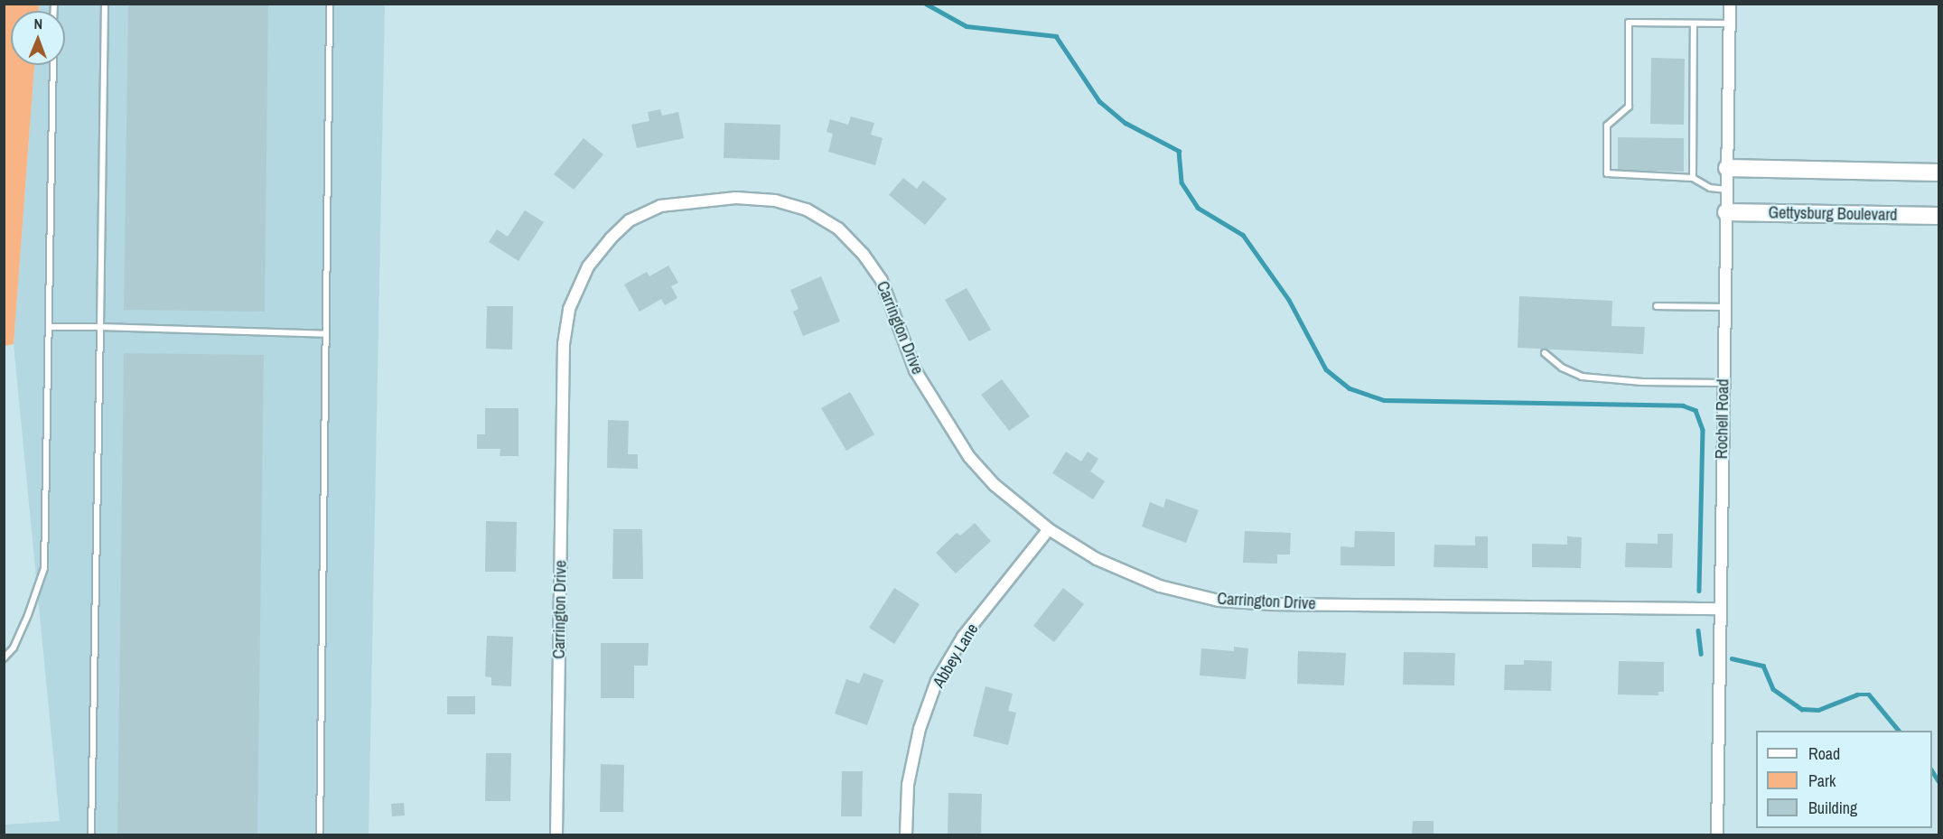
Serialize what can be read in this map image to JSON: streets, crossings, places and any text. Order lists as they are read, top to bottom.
{
  "streets": {
    "street": [
      "Gettysburg Boulevard",
      "Carrington Drive",
      "Rochell Road",
      "Abbey Lane"
    ]
  },
  "crossings": [
    ["Gettysburg Boulevard", "Rochell Road"],
    ["Carrington Drive", "Rochell Road"],
    ["Carrington Drive", "Abbey Lane"]
  ],
  "legend": ["Road", "Park", "Building"],
  "north": "top"
}
